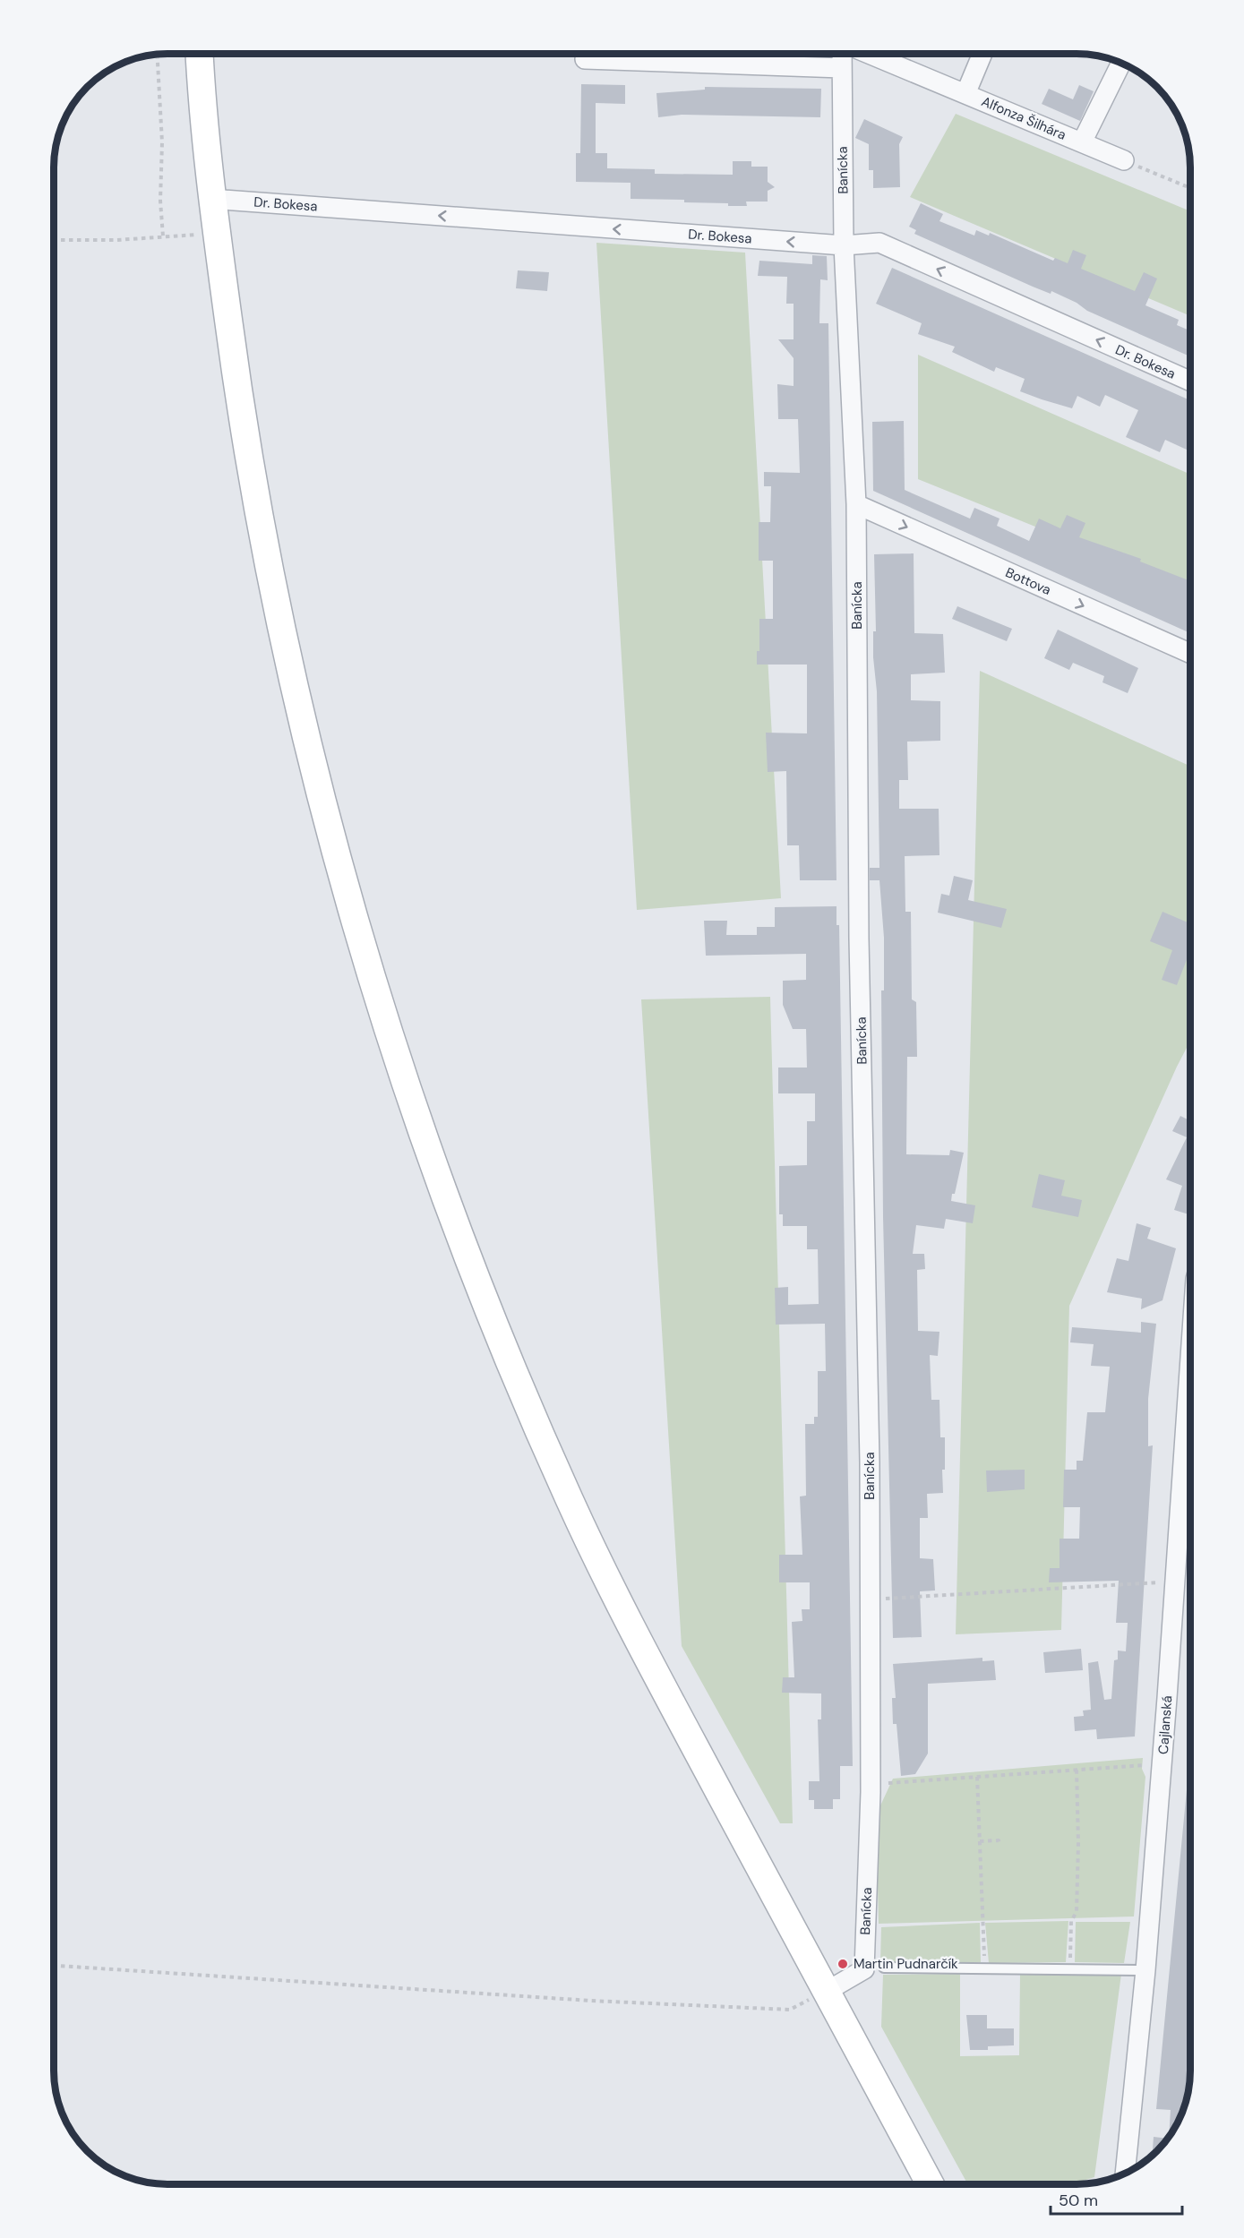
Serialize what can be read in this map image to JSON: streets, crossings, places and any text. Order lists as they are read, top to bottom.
{
  "streets": {
    "street": [
      "Alfonza Šilhára",
      "Banícka",
      "Dr. Bokesa",
      "Bottova",
      "Cajlanská"
    ]
  },
  "crossings": [
    ["Banícka", "Dr. Bokesa"],
    ["Banícka", "Bottova"]
  ],
  "one_way": ["Dr. Bokesa", "Bottova"],
  "places": ["Martin Pudnarčík"],
  "scale_bar": "50 m"
}
